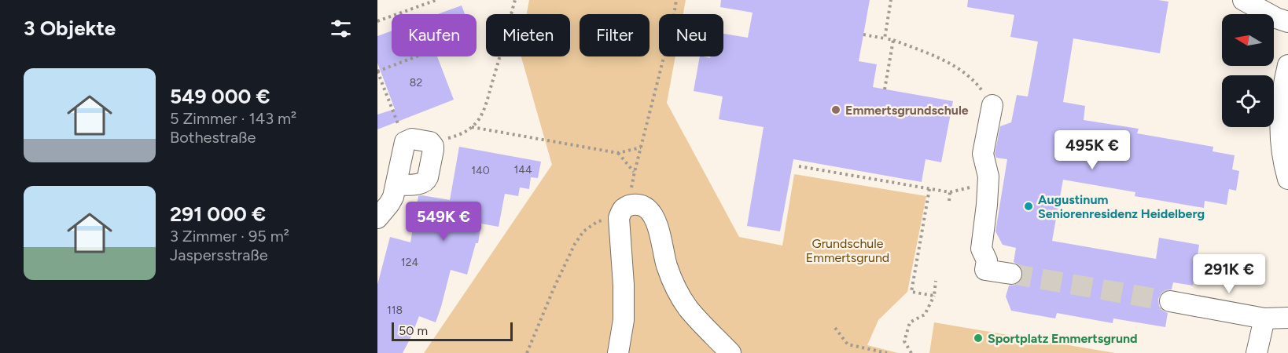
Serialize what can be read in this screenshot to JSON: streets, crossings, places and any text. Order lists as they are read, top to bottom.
{
  "parks": ["Grundschule Emmertsgrund"],
  "places": ["Emmertsgrundschule", "Augustinum Seniorenresidenz Heidelberg", "Sportplatz Emmertsgrund"],
  "house_numbers": [
    "82",
    "144",
    "140",
    "124",
    "118"
  ],
  "scale_bar": "50 m",
  "north": "left",
  "page": {
    "heading": "3 Objekte",
    "chip": [
      "Kaufen",
      "Mieten",
      "Filter",
      "Neu"
    ],
    "list": [
      {
        "name": "549 000 €",
        "note": "5 Zimmer · 143 m² · Bothestraße"
      },
      {
        "name": "291 000 €",
        "note": "3 Zimmer · 95 m² · Jaspersstraße"
      }
    ],
    "price": ["495K €", "549K €", "291K €"],
    "scale": "50 m"
  }
}
